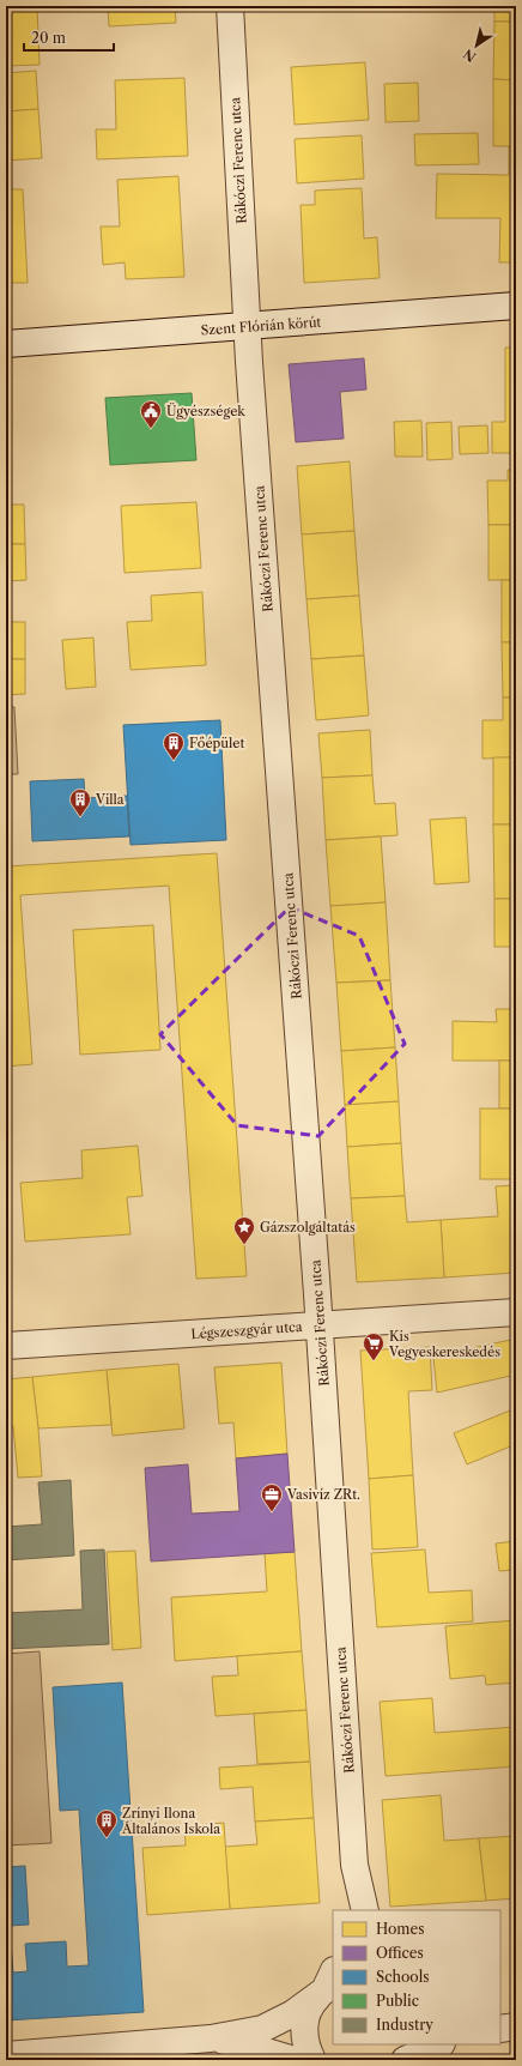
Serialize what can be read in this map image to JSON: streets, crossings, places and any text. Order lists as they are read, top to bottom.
{
  "streets": {
    "street": ["Rákóczi Ferenc utca", "Szent Flórián körút", "Légszeszgyár utca"]
  },
  "crossings": [
    ["Rákóczi Ferenc utca", "Szent Flórián körút"],
    ["Rákóczi Ferenc utca", "Légszeszgyár utca"]
  ],
  "places": {
    "public building": ["Ügyészségek"],
    "building": ["Főépület", "Villa", "Zrínyi Ilona Általános Iskola"],
    "place": ["Gázszolgáltatás"],
    "supermarket": ["Kis Vegyeskereskedés"],
    "office": ["Vasivíz ZRt."]
  },
  "legend": [
    "Homes",
    "Offices",
    "Schools",
    "Public",
    "Industry"
  ],
  "scale_bar": "20 m",
  "north": "bottom left"
}
